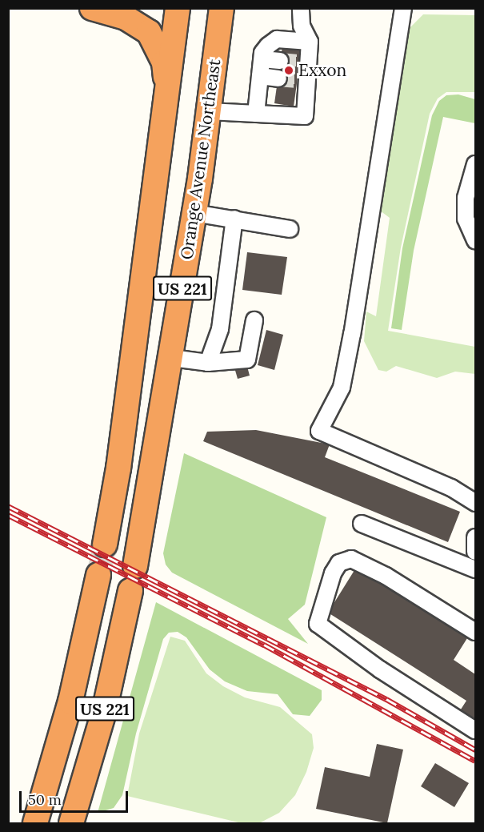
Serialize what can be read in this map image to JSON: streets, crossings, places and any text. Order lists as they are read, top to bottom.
{
  "streets": {
    "highway": ["Orange Avenue Northeast", "US 221"]
  },
  "places": ["Exxon"],
  "scale_bar": "50 m"
}
